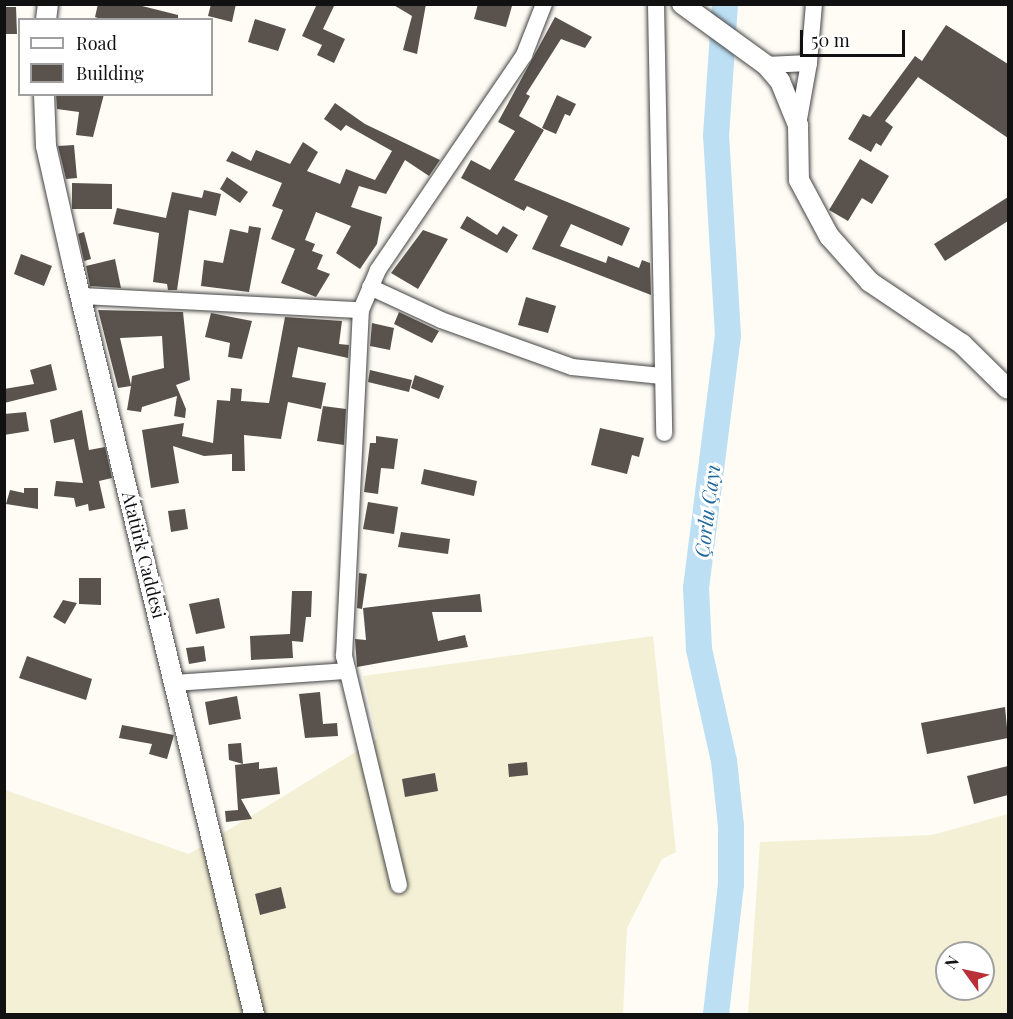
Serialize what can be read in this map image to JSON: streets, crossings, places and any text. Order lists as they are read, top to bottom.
{
  "streets": {
    "street": ["Atatürk Caddesi"]
  },
  "water": ["Çorlu Çayı"],
  "legend": ["Road", "Building"],
  "scale_bar": "50 m",
  "north": "top left"
}
